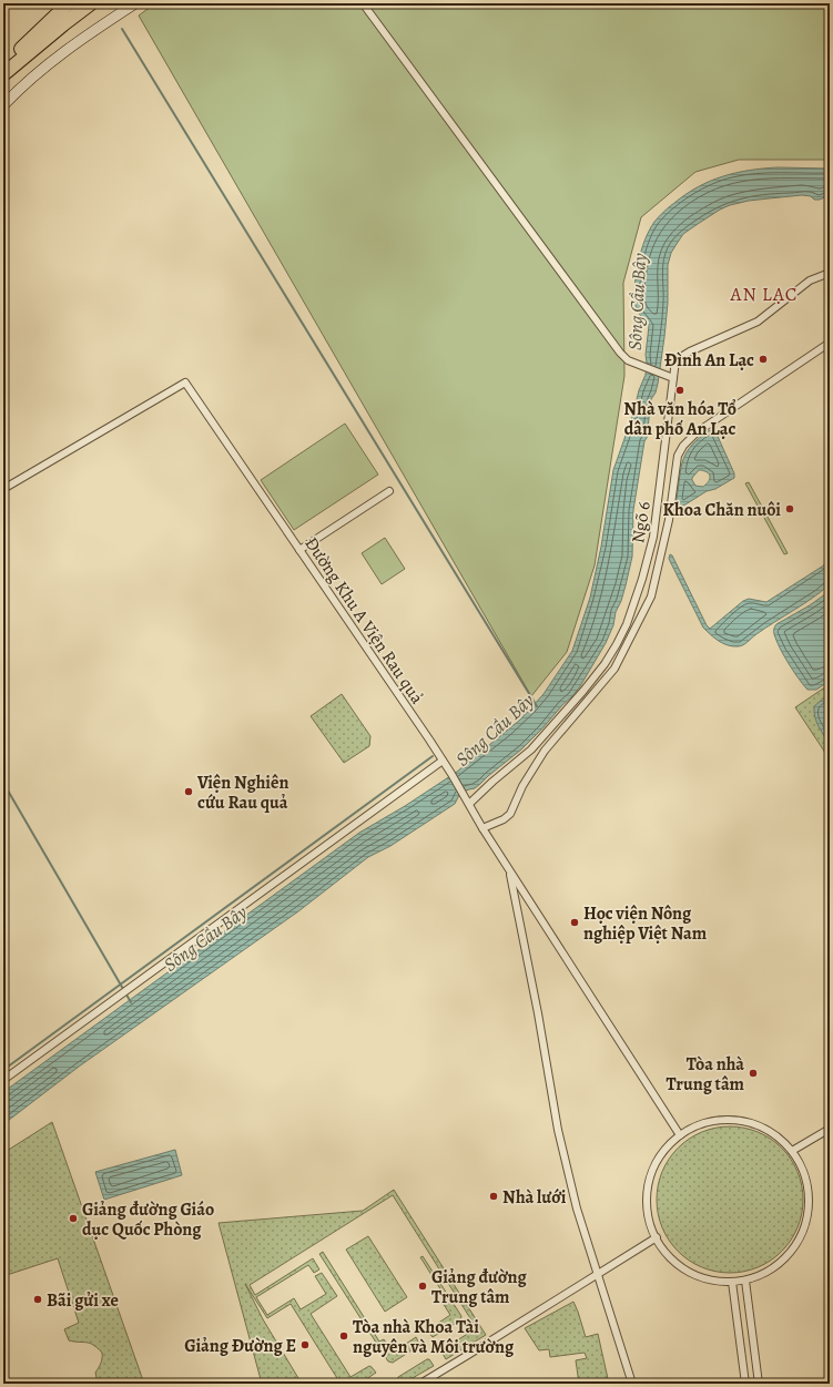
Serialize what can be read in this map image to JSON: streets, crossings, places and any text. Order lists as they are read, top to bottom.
{
  "streets": {
    "street": ["Ngõ 6", "Đường Khu A Viện Rau quả"]
  },
  "crossings": [
    ["Ngõ 6", "Đường Khu A Viện Rau quả"]
  ],
  "districts": ["AN LẠC"],
  "water": ["Sông Cầu Bây"],
  "places": [
    "Đình An Lạc",
    "Nhà văn hóa Tổ dân phố An Lạc",
    "Khoa Chăn nuôi",
    "Viện Nghiên cứu Rau quả",
    "Học viện Nông nghiệp Việt Nam",
    "Tòa nhà Trung tâm",
    "Nhà lưới",
    "Giảng đường Giáo dục Quốc Phòng",
    "Giảng đường Trung tâm",
    "Bãi gửi xe",
    "Tòa nhà Khoa Tài nguyên và Môi trường",
    "Giảng Đường E"
  ]
}
